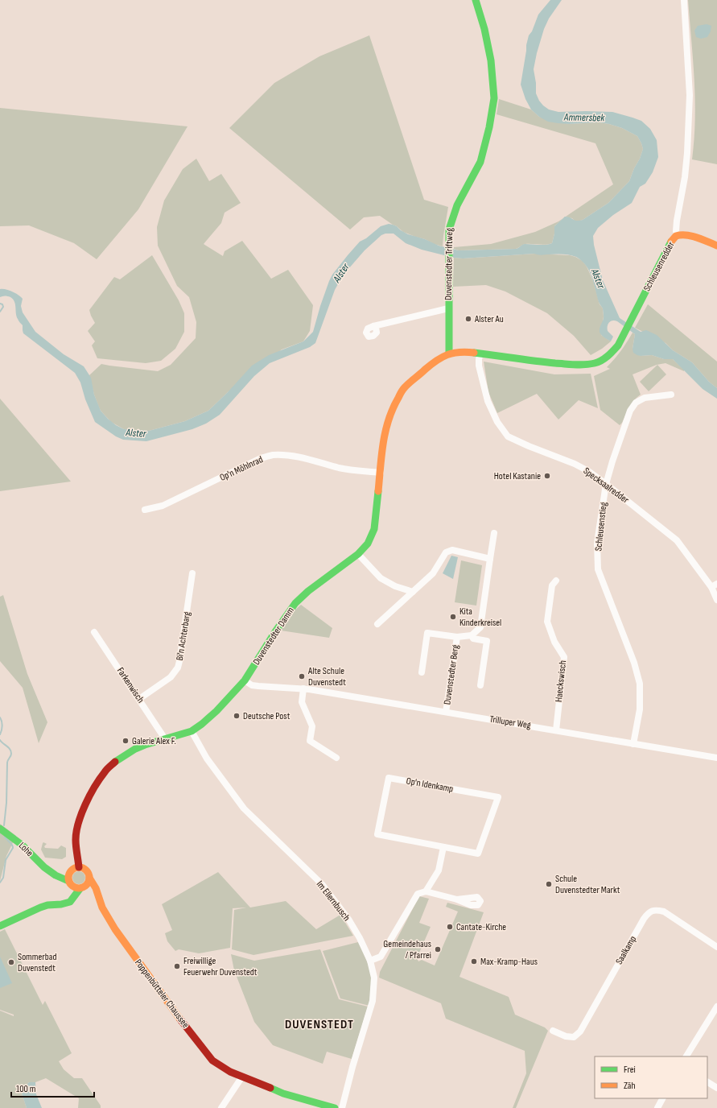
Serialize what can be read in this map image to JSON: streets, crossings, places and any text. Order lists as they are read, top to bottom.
{
  "streets": {
    "street": [
      "Duvenstedter Triftweg",
      "Schleusenredder",
      "Op'n Möhlnrad",
      "Specksaalredder",
      "Schleusenstieg",
      "Bi'n Achterbarg",
      "Duvenstedter Damm",
      "Duvenstedter Berg",
      "Haeckswisch",
      "Farkenwisch",
      "Trilluper Weg",
      "Op'n Idenkamp",
      "Lohe",
      "Im Ellernbusch",
      "Saalkamp",
      "Poppenbütteler Chaussee"
    ]
  },
  "crossings": [
    ["Duvenstedter Triftweg", "Duvenstedter Damm"],
    ["Schleusenredder", "Specksaalredder"],
    ["Schleusenredder", "Duvenstedter Damm"],
    ["Op'n Möhlnrad", "Duvenstedter Damm"],
    ["Specksaalredder", "Schleusenstieg"],
    ["Specksaalredder", "Duvenstedter Damm"],
    ["Schleusenstieg", "Trilluper Weg"],
    ["Bi'n Achterbarg", "Farkenwisch"],
    ["Duvenstedter Damm", "Farkenwisch"],
    ["Duvenstedter Damm", "Trilluper Weg"],
    ["Duvenstedter Damm", "Lohe"],
    ["Duvenstedter Damm", "Im Ellernbusch"],
    ["Duvenstedter Damm", "Poppenbütteler Chaussee"],
    ["Duvenstedter Berg", "Trilluper Weg"],
    ["Haeckswisch", "Trilluper Weg"],
    ["Lohe", "Poppenbütteler Chaussee"]
  ],
  "districts": ["DUVENSTEDT"],
  "water": ["Ammersbek", "Alster"],
  "places": [
    "Alster Au",
    "Hotel Kastanie",
    "Kita Kinderkreisel",
    "Alte Schule Duvenstedt",
    "Deutsche Post",
    "Galerie Alex F.",
    "Schule Duvenstedter Markt",
    "Cantate-Kirche",
    "Gemeindehaus / Pfarrei",
    "Max-Kramp-Haus",
    "Sommerbad Duvenstedt",
    "Freiwillige Feuerwehr Duvenstedt"
  ],
  "legend": ["Frei", "Zäh"],
  "scale_bar": "100 m"
}
